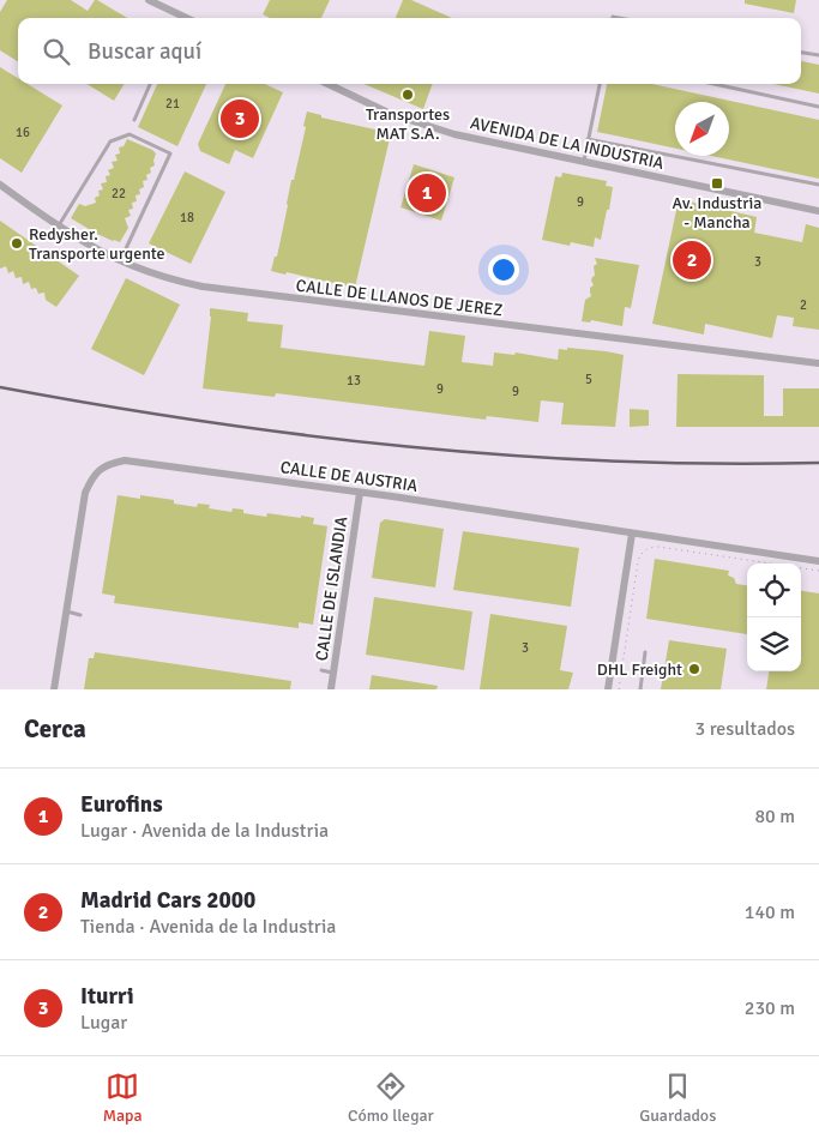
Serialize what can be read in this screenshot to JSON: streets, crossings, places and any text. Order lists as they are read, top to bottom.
{
  "streets": {
    "street": [
      "AVENIDA DE LA INDUSTRIA",
      "CALLE DE LLANOS DE JEREZ",
      "CALLE DE AUSTRIA",
      "CALLE DE ISLANDIA"
    ]
  },
  "crossings": [
    ["CALLE DE AUSTRIA", "CALLE DE ISLANDIA"]
  ],
  "places": {
    "other": ["Transportes MAT S.A.", "Redysher. Transporte urgente", "DHL Freight"],
    "transit": ["Av. Industria - Mancha"]
  },
  "house_numbers": [
    "21",
    "16",
    "22",
    "9",
    "18",
    "3",
    "2",
    "5",
    "13",
    "9",
    "9",
    "3"
  ],
  "north": "bottom left",
  "page": {
    "search": "Buscar aquí",
    "pins": ["3", "1", "2"],
    "heading": ["Cerca", "3 resultados"],
    "list": [
      {
        "mark": "1",
        "name": "Eurofins",
        "note": "Lugar · Avenida de la Industria",
        "value": "80 m"
      },
      {
        "mark": "2",
        "name": "Madrid Cars 2000",
        "note": "Tienda · Avenida de la Industria",
        "value": "140 m"
      },
      {
        "mark": "3",
        "name": "Iturri",
        "note": "Lugar",
        "value": "230 m"
      }
    ],
    "nav": ["Mapa", "Cómo llegar", "Guardados"]
  }
}
